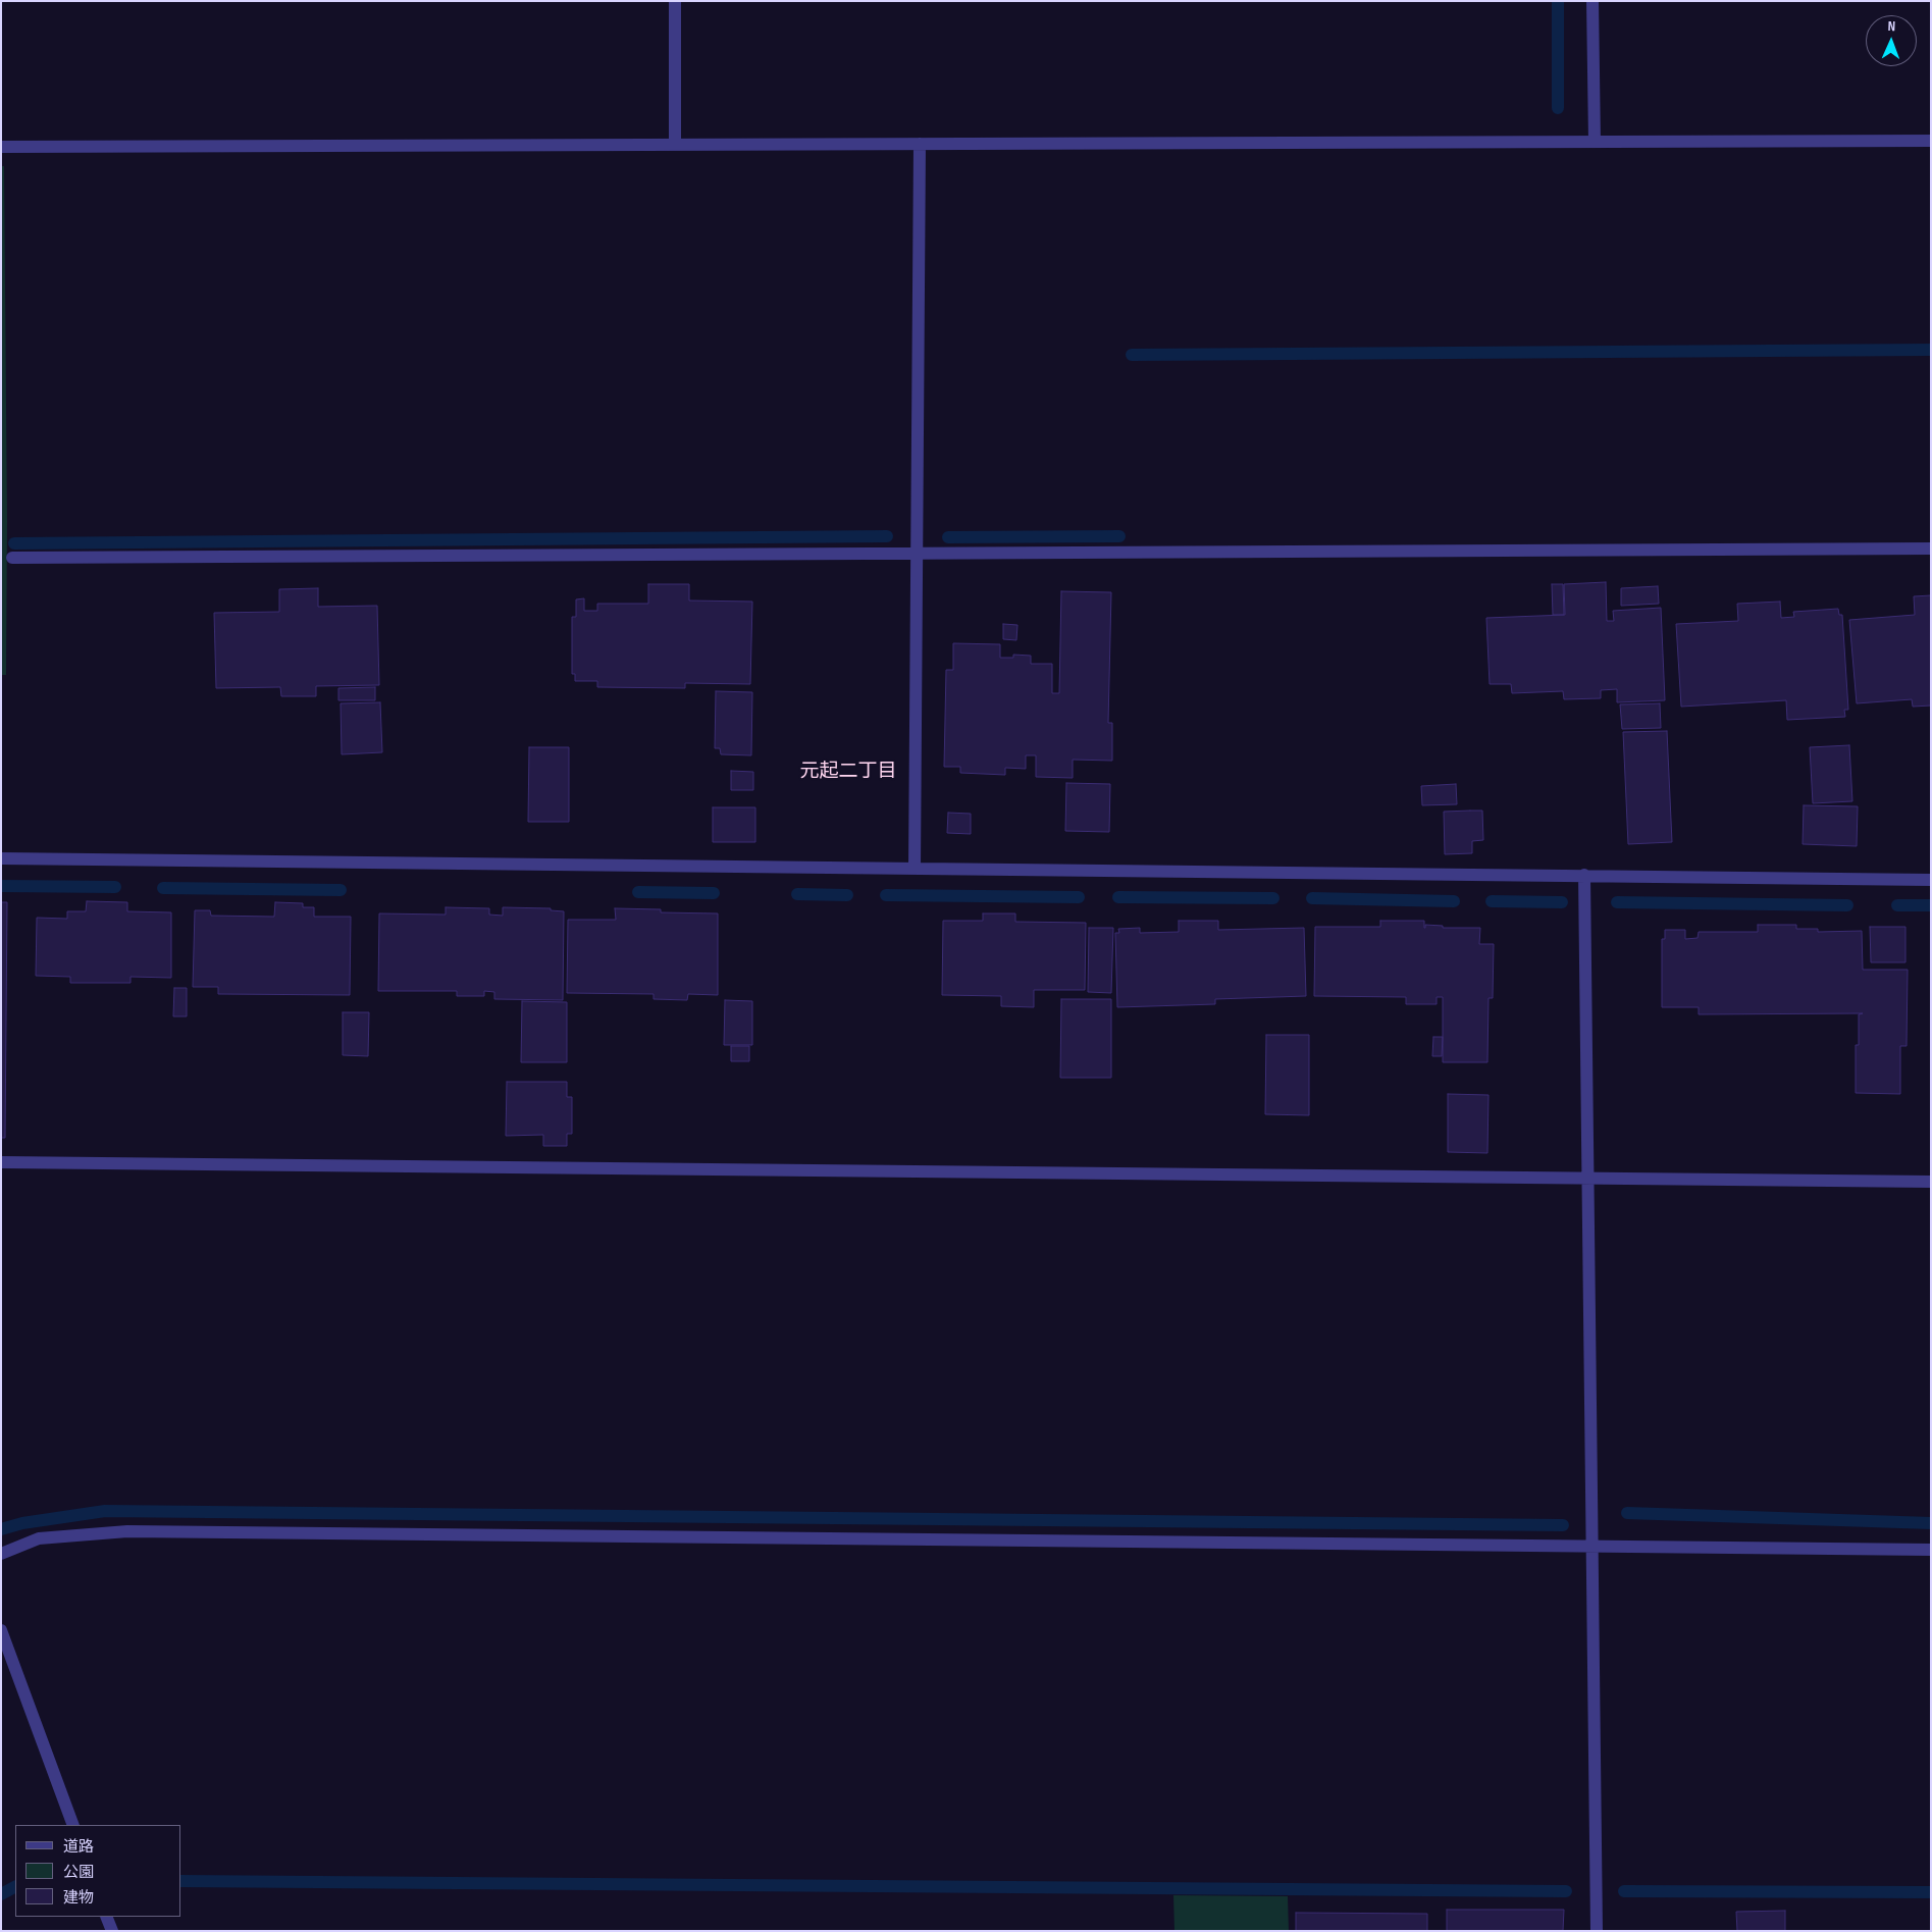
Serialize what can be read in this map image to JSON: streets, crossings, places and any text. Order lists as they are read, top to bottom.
{
  "districts": ["元起二丁目"],
  "legend": ["道路", "公園", "建物"],
  "north": "top"
}
